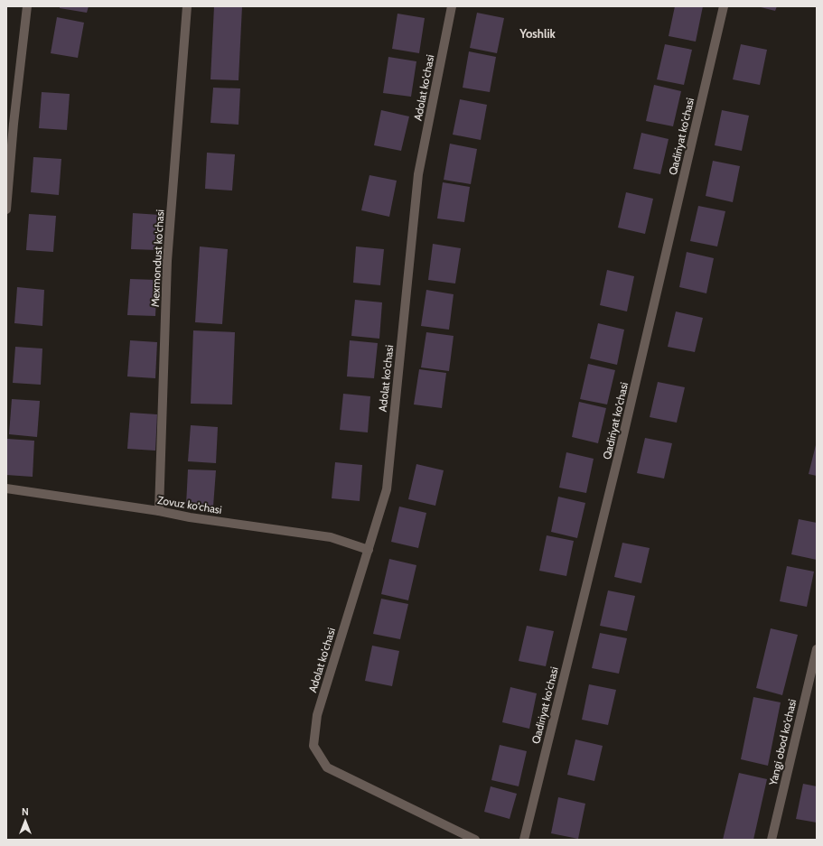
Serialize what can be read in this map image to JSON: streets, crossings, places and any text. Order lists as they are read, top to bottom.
{
  "streets": {
    "street": [
      "Adolat ko'chasi",
      "Qadiriyat ko'chasi",
      "Mexmondust ko'chasi",
      "Zovuz ko'chasi",
      "Yangi obod ko'chasi"
    ]
  },
  "crossings": [
    ["Adolat ko'chasi", "Zovuz ko'chasi"],
    ["Mexmondust ko'chasi", "Zovuz ko'chasi"]
  ],
  "districts": ["Yoshlik"],
  "north": "top"
}
